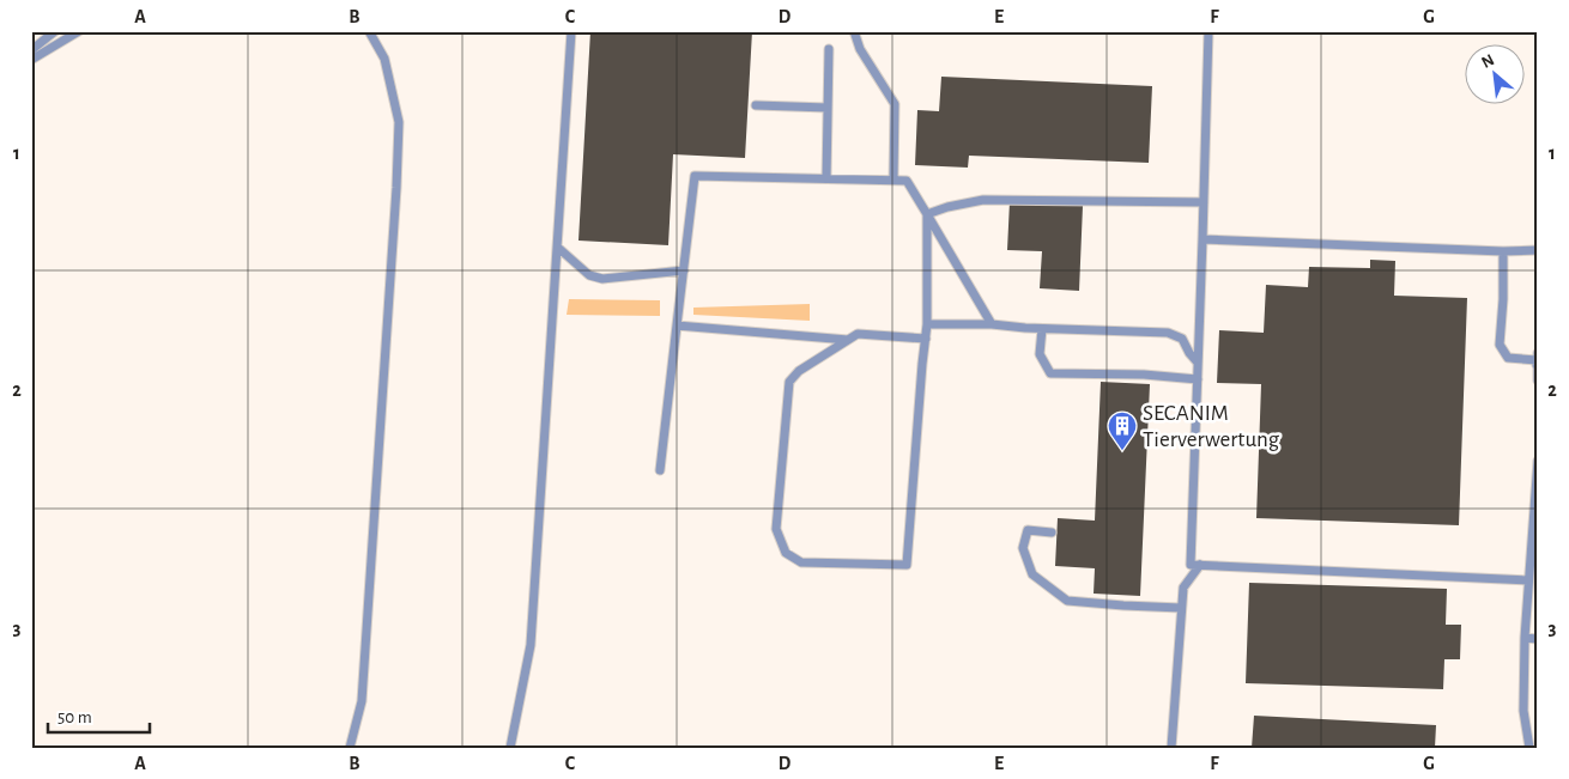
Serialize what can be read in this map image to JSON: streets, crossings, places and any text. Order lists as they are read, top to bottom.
{
  "places": {
    "building": ["SECANIM Tierverwertung"]
  },
  "scale_bar": "50 m",
  "north": "top left",
  "grid": {
    "columns": [
      "A",
      "B",
      "C",
      "D",
      "E",
      "F",
      "G"
    ],
    "rows": ["1", "2", "3"]
  }
}
